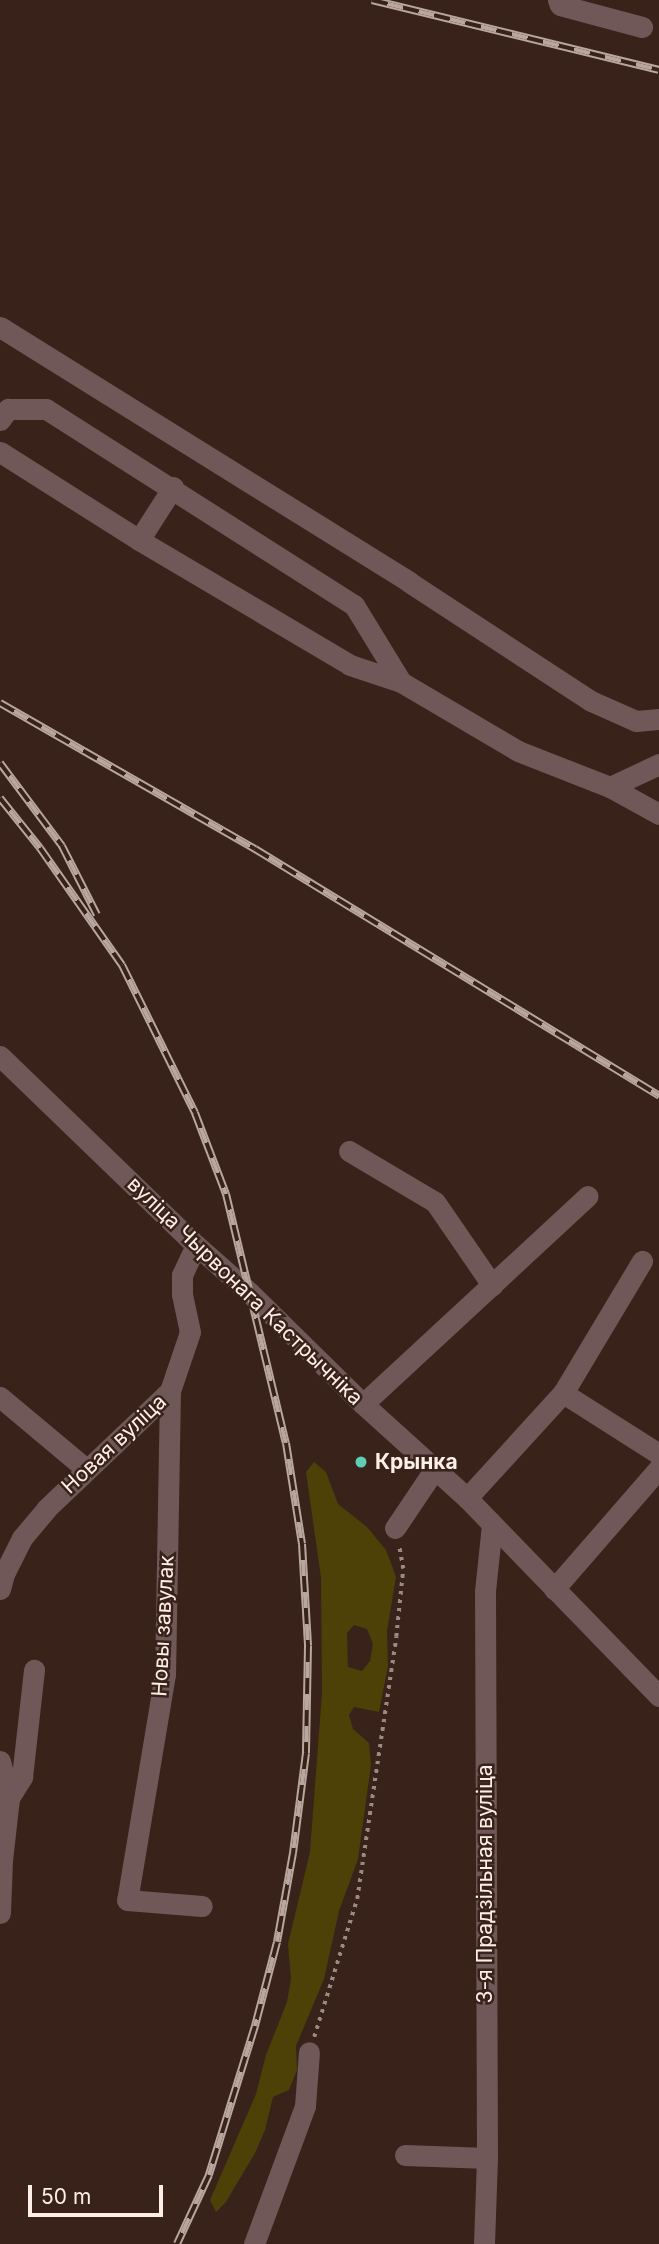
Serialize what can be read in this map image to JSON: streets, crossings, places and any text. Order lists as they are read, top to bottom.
{
  "streets": {
    "street": [
      "вуліца Чырвонага Кастрычніка",
      "Новая вуліца",
      "Новы завулак",
      "3-я Прадзільная вуліца"
    ]
  },
  "crossings": [
    ["вуліца Чырвонага Кастрычніка", "Новая вуліца"],
    ["вуліца Чырвонага Кастрычніка", "3-я Прадзільная вуліца"],
    ["Новая вуліца", "Новы завулак"]
  ],
  "places": ["Крынка"],
  "scale_bar": "50 m"
}
